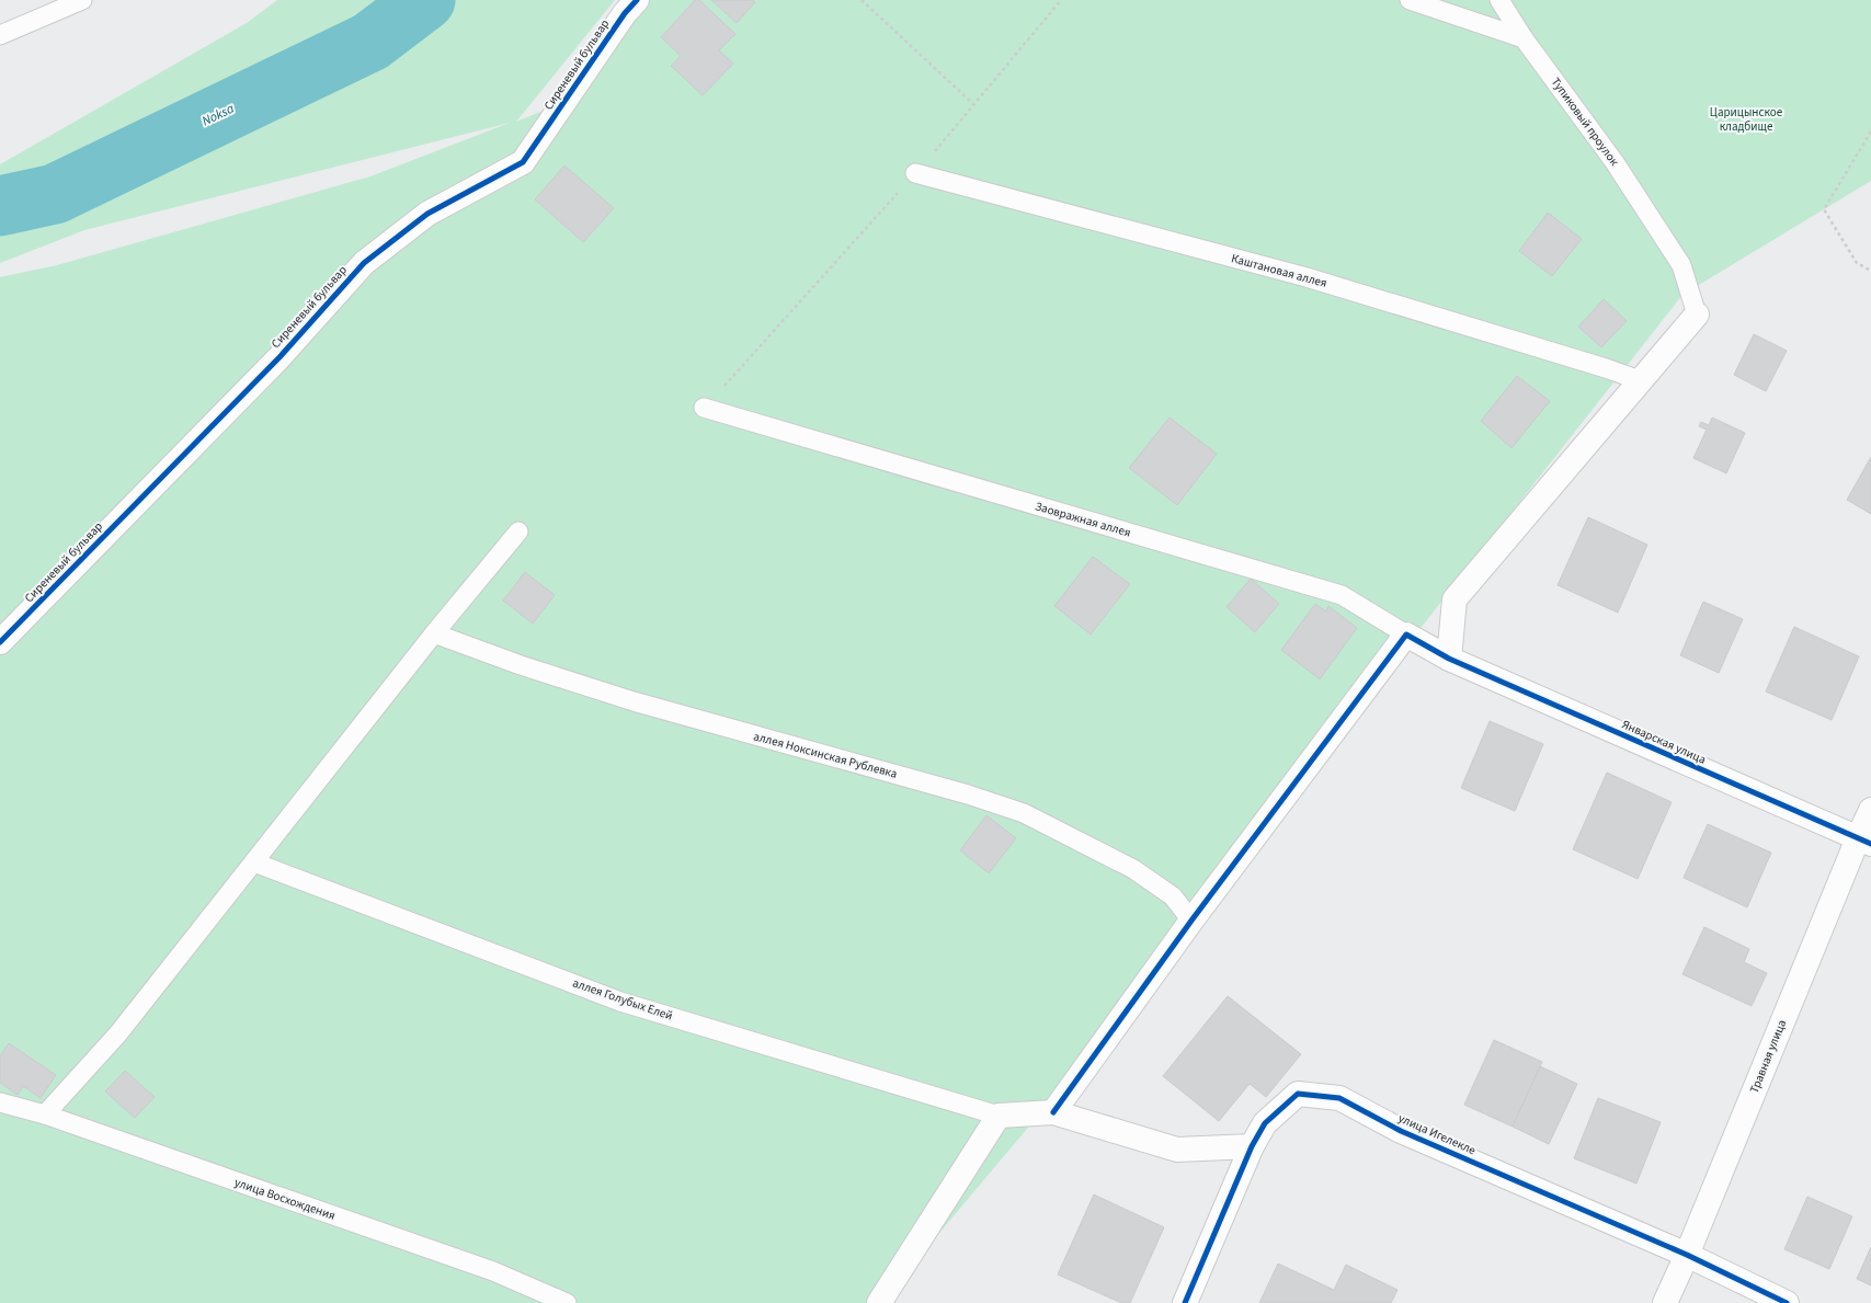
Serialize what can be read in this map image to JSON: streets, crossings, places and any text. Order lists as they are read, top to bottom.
{
  "streets": {
    "street": [
      "Сиреневый бульвар",
      "Заовражная аллея",
      "Январская улица",
      "Травная улица",
      "улица Игелекле"
    ],
    "lane": [
      "Тупиковый проулок",
      "Каштановая аллея",
      "аллея Ноксинская Рублевка",
      "аллея Голубых Елей",
      "улица Восхождения"
    ]
  },
  "crossings": [
    ["Заовражная аллея", "Январская улица"],
    ["Январская улица", "Травная улица"],
    ["Травная улица", "улица Игелекле"]
  ],
  "water": ["Noksa"],
  "parks": ["Царицынское кладбище"]
}
